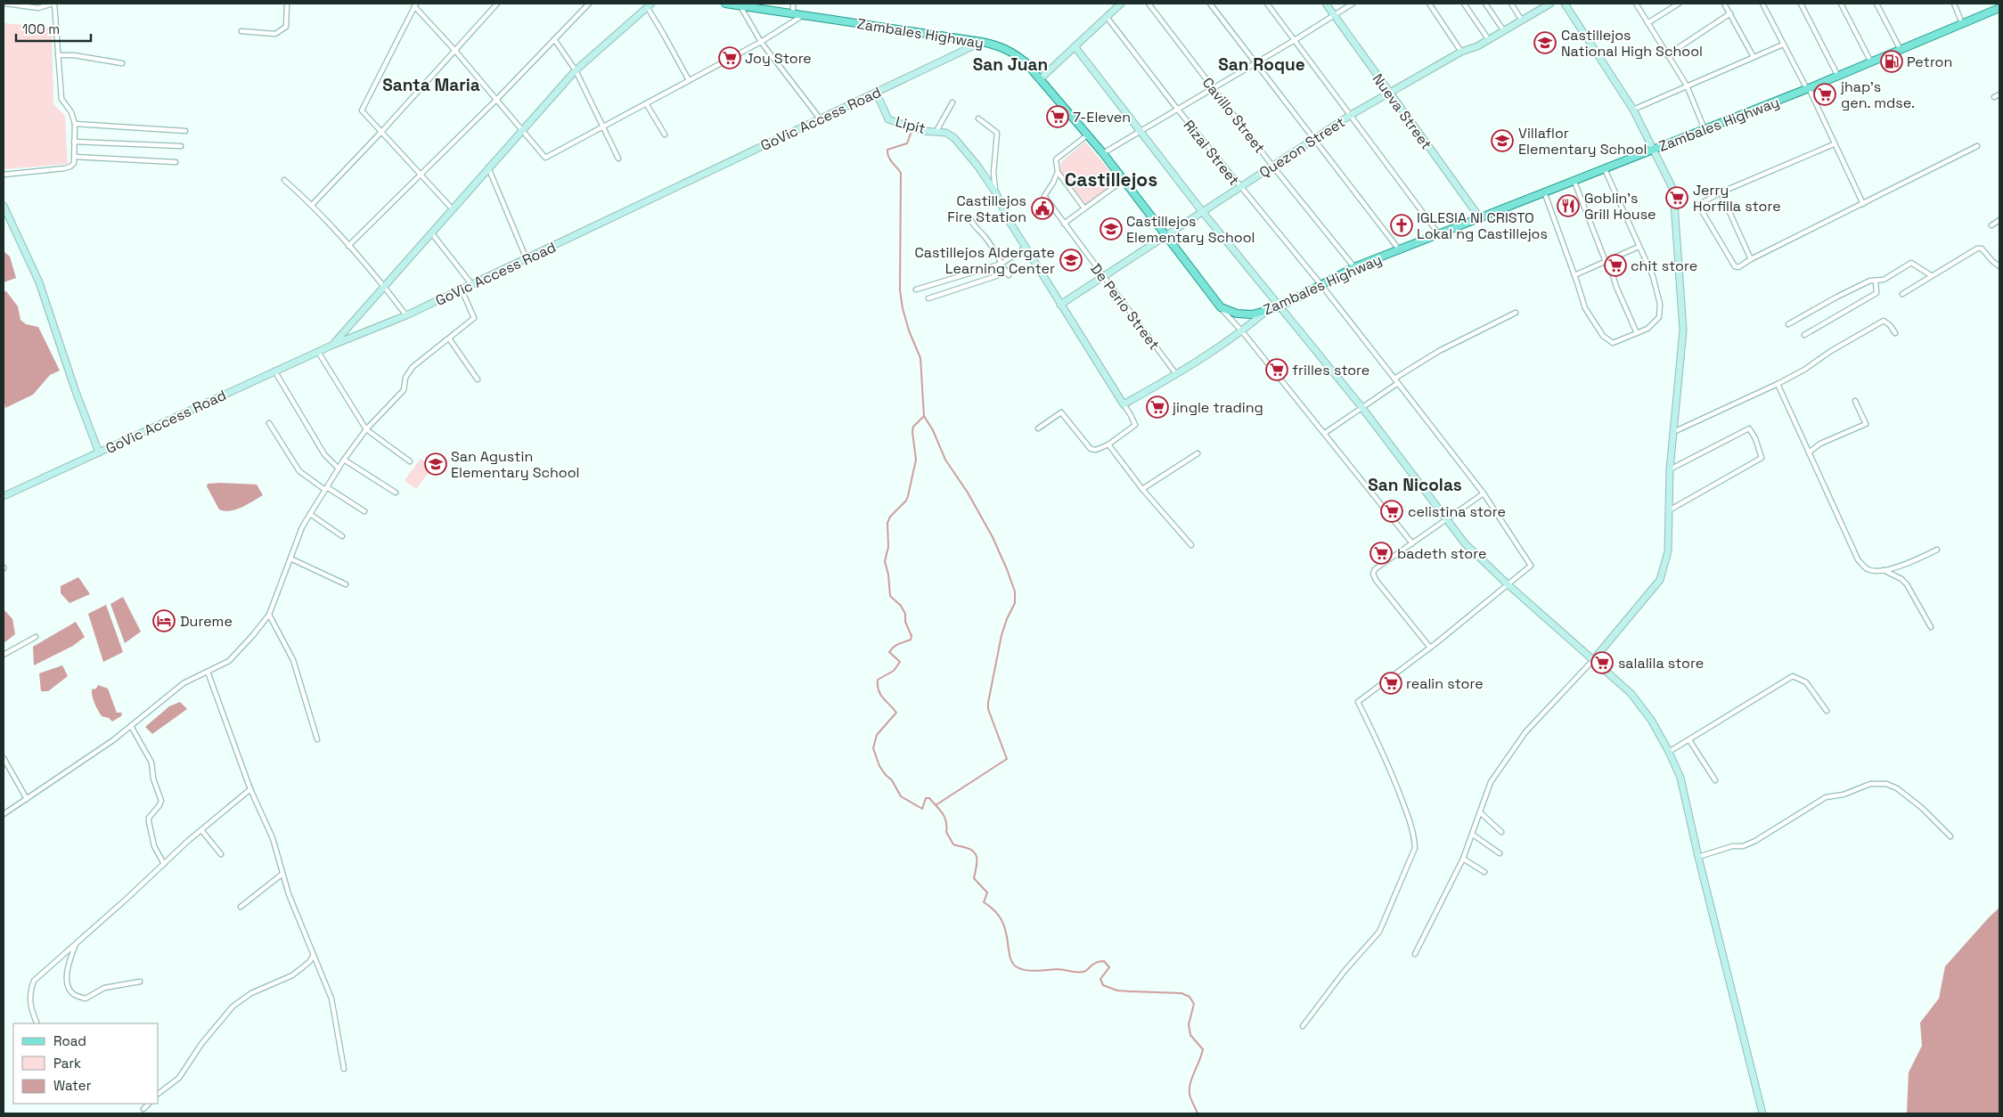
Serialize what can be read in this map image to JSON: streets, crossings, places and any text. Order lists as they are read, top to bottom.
{
  "streets": {
    "main road": ["Zambales Highway"],
    "street": [
      "Nueva Street",
      "Cavillo Street",
      "GoVic Access Road",
      "Lipit",
      "Quezon Street",
      "Rizal Street",
      "De Perio Street"
    ]
  },
  "crossings": [
    ["Zambales Highway", "Nueva Street"],
    ["Zambales Highway", "Cavillo Street"],
    ["Zambales Highway", "GoVic Access Road"],
    ["Zambales Highway", "Quezon Street"],
    ["Zambales Highway", "Rizal Street"],
    ["Nueva Street", "Quezon Street"],
    ["Cavillo Street", "Quezon Street"],
    ["GoVic Access Road", "Lipit"],
    ["Quezon Street", "Rizal Street"],
    ["Quezon Street", "De Perio Street"]
  ],
  "districts": [
    "San Juan",
    "San Roque",
    "Santa Maria",
    "Castillejos",
    "San Nicolas"
  ],
  "places": {
    "school or university": [
      "Castillejos National High School",
      "Villaflor Elementary School",
      "Castillejos Elementary School",
      "Castillejos Aldergate Learning Center",
      "San Agustin Elementary School"
    ],
    "supermarket": [
      "Joy Store",
      "jhap's gen. mdse.",
      "7-Eleven",
      "Jerry Horfilla store",
      "chit store",
      "frilles store",
      "jingle trading",
      "celistina store",
      "badeth store",
      "salalila store",
      "realin store"
    ],
    "fuel station": ["Petron"],
    "restaurant": ["Goblin's Grill House"],
    "public building": ["Castillejos Fire Station"],
    "church": ["IGLESIA NI CRISTO Lokal ng Castillejos"],
    "hotel": ["Dureme"]
  },
  "legend": ["Road", "Park", "Water"],
  "scale_bar": "100 m"
}
